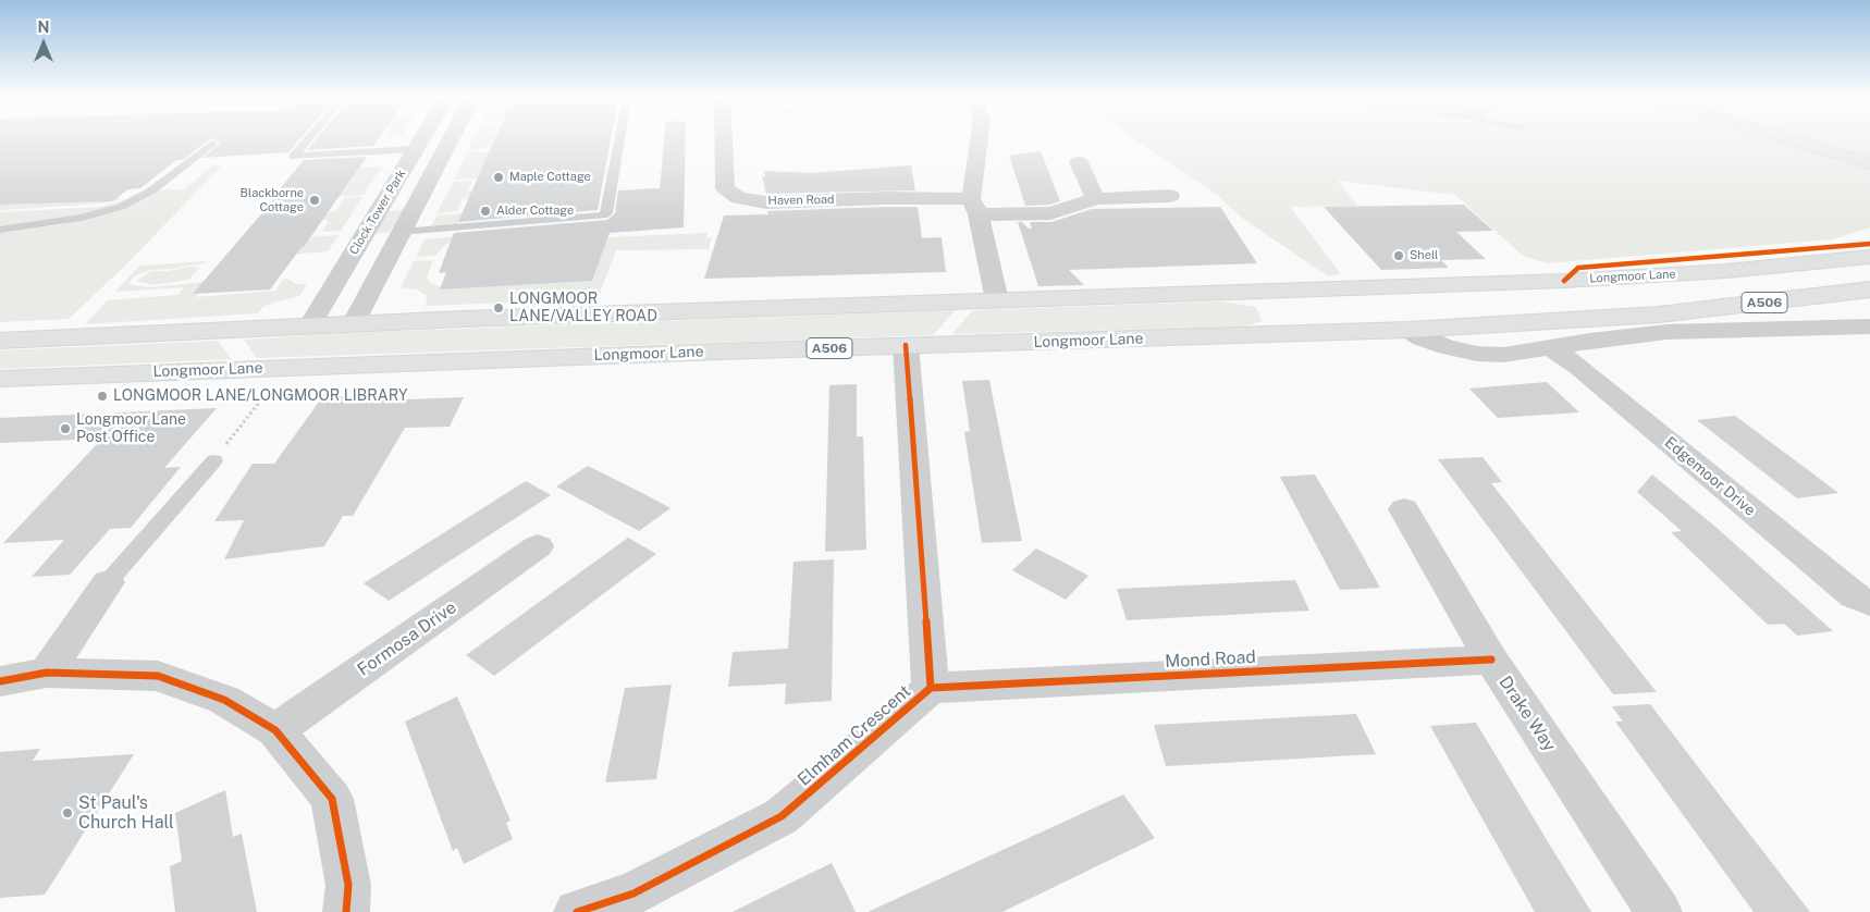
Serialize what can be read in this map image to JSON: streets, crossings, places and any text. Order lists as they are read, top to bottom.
{
  "streets": {
    "main road": ["Longmoor Lane", "A506"],
    "street": [
      "Haven Road",
      "Clock Tower Park",
      "Edgemoor Drive",
      "Formosa Drive",
      "Mond Road",
      "Drake Way",
      "Elmham Crescent"
    ]
  },
  "crossings": [
    ["Clock Tower Park", "Longmoor Lane"],
    ["Longmoor Lane", "Elmham Crescent"],
    ["Mond Road", "Drake Way"],
    ["Mond Road", "Elmham Crescent"]
  ],
  "places": [
    "Maple Cottage",
    "Blackborne Cottage",
    "Alder Cottage",
    "Shell",
    "LONGMOOR LANE/VALLEY ROAD",
    "LONGMOOR LANE/LONGMOOR LIBRARY",
    "Longmoor Lane Post Office",
    "St Paul's Church Hall"
  ],
  "north": "top"
}
